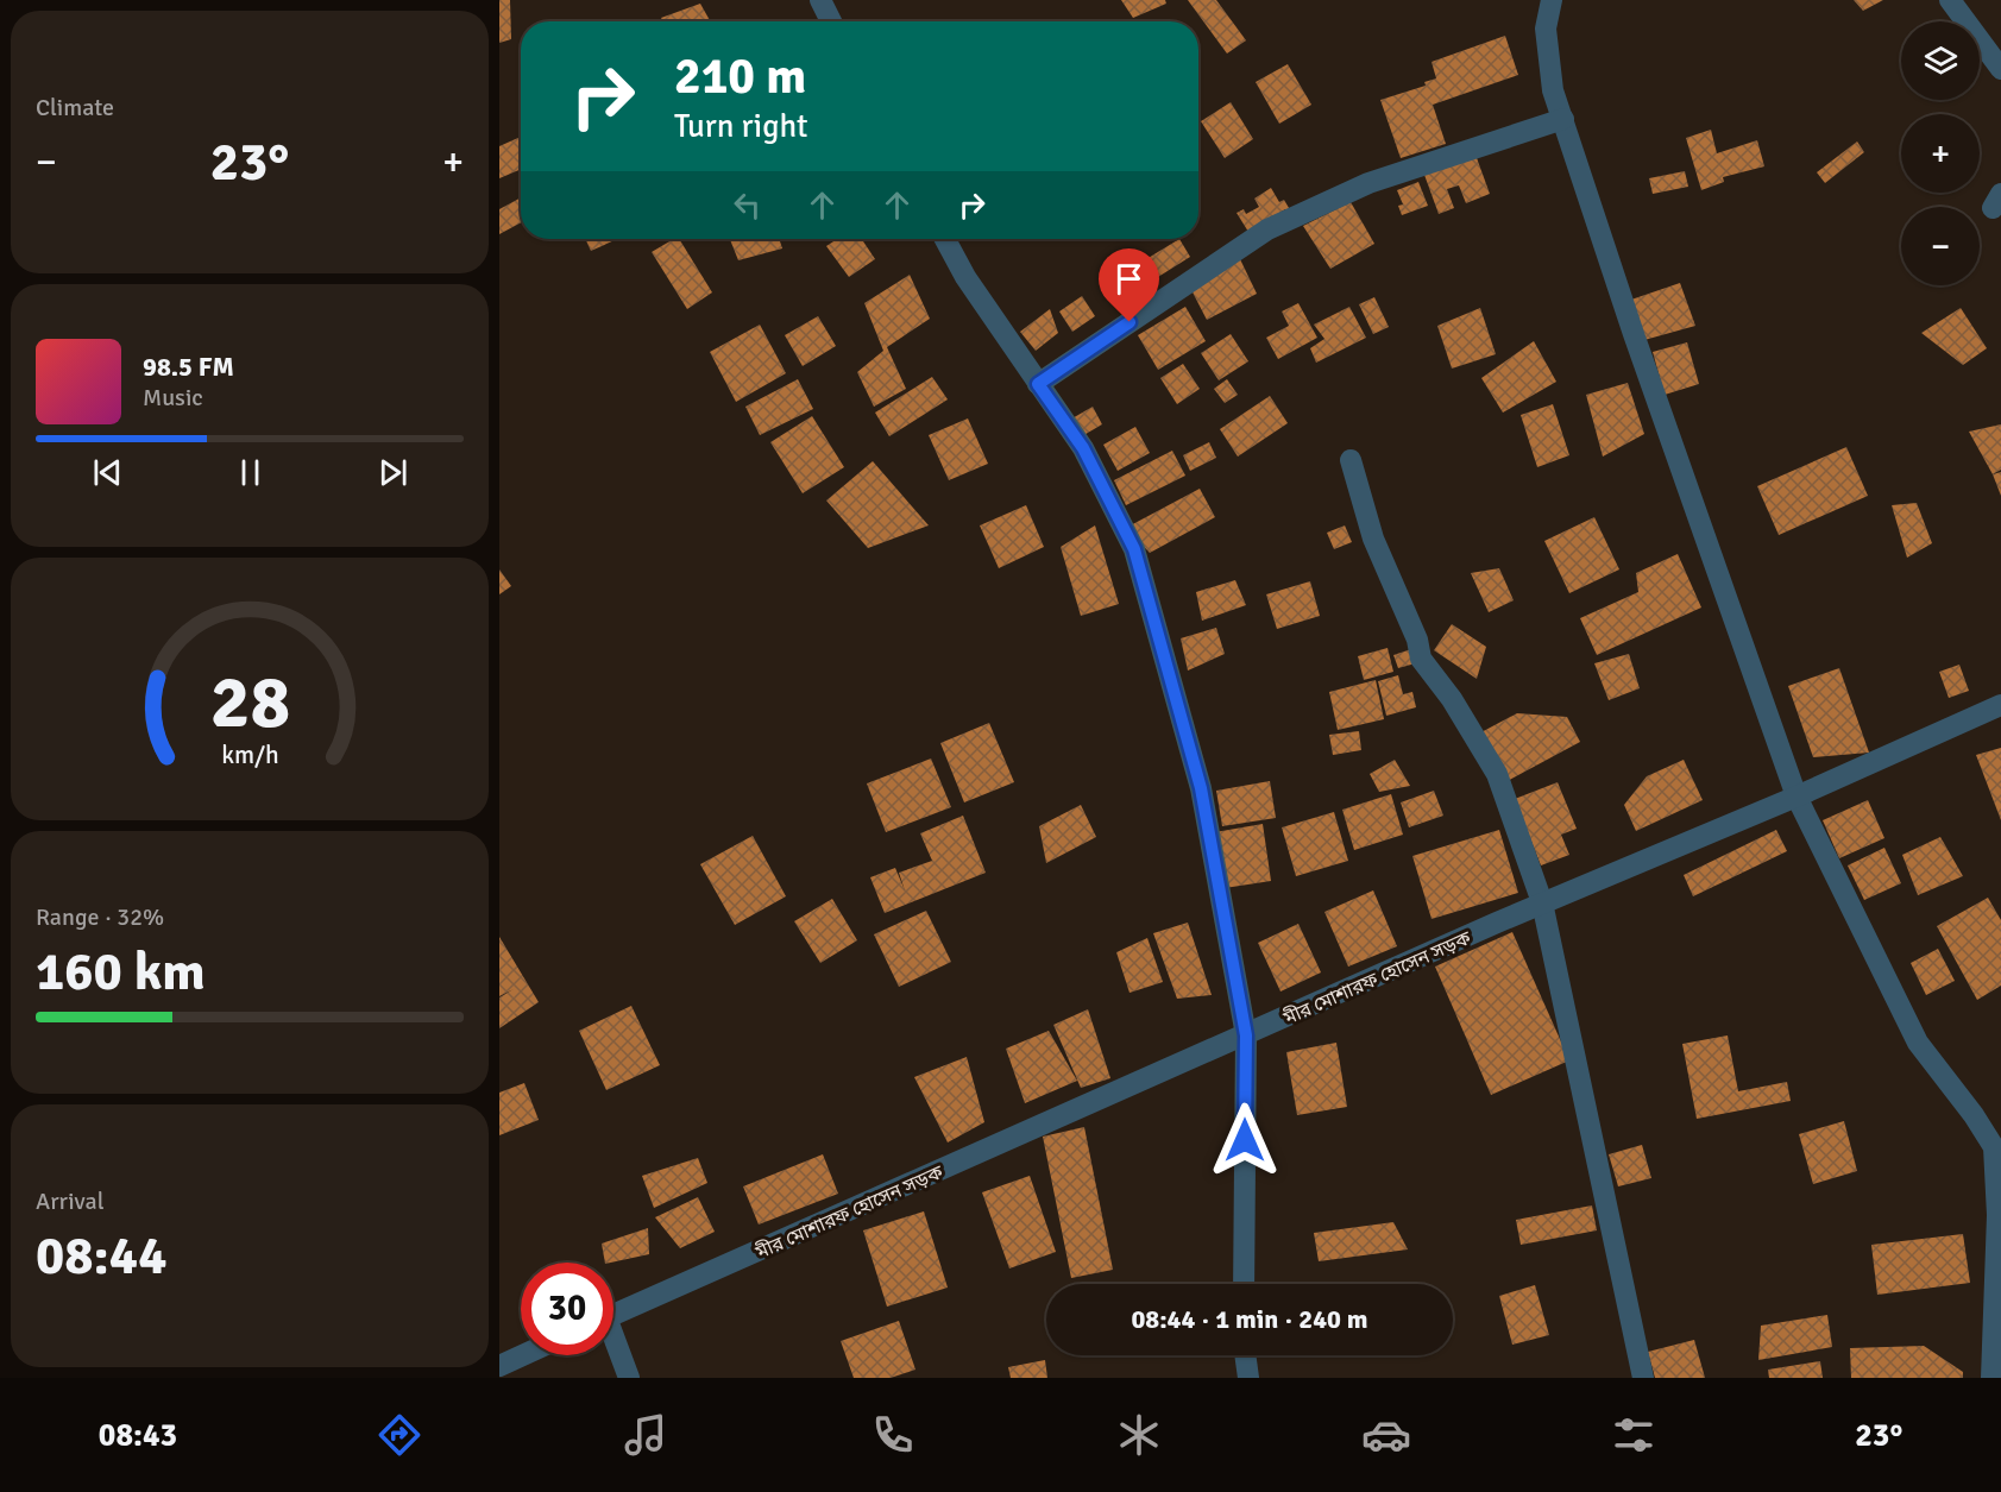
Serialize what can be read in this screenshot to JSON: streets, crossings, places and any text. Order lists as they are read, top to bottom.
{
  "streets": {
    "street": ["মীর মোশারফ হোসেন সড়ক"]
  },
  "page": {
    "tile": [
      "Climate",
      ["Range · 32%", "160 km"],
      ["Arrival", "08:44"]
    ],
    "map_buttons": ["+", "−"],
    "turn": ["210 m", "Turn right"],
    "heat": ["−", "23°", "+"],
    "song": ["98.5 FM", "Music"],
    "limit": "30",
    "trip": "08:44 · 1 min · 240 m",
    "tabs": ["08:43", "23°"],
    "gauge": ["28", "km/h"]
  }
}
